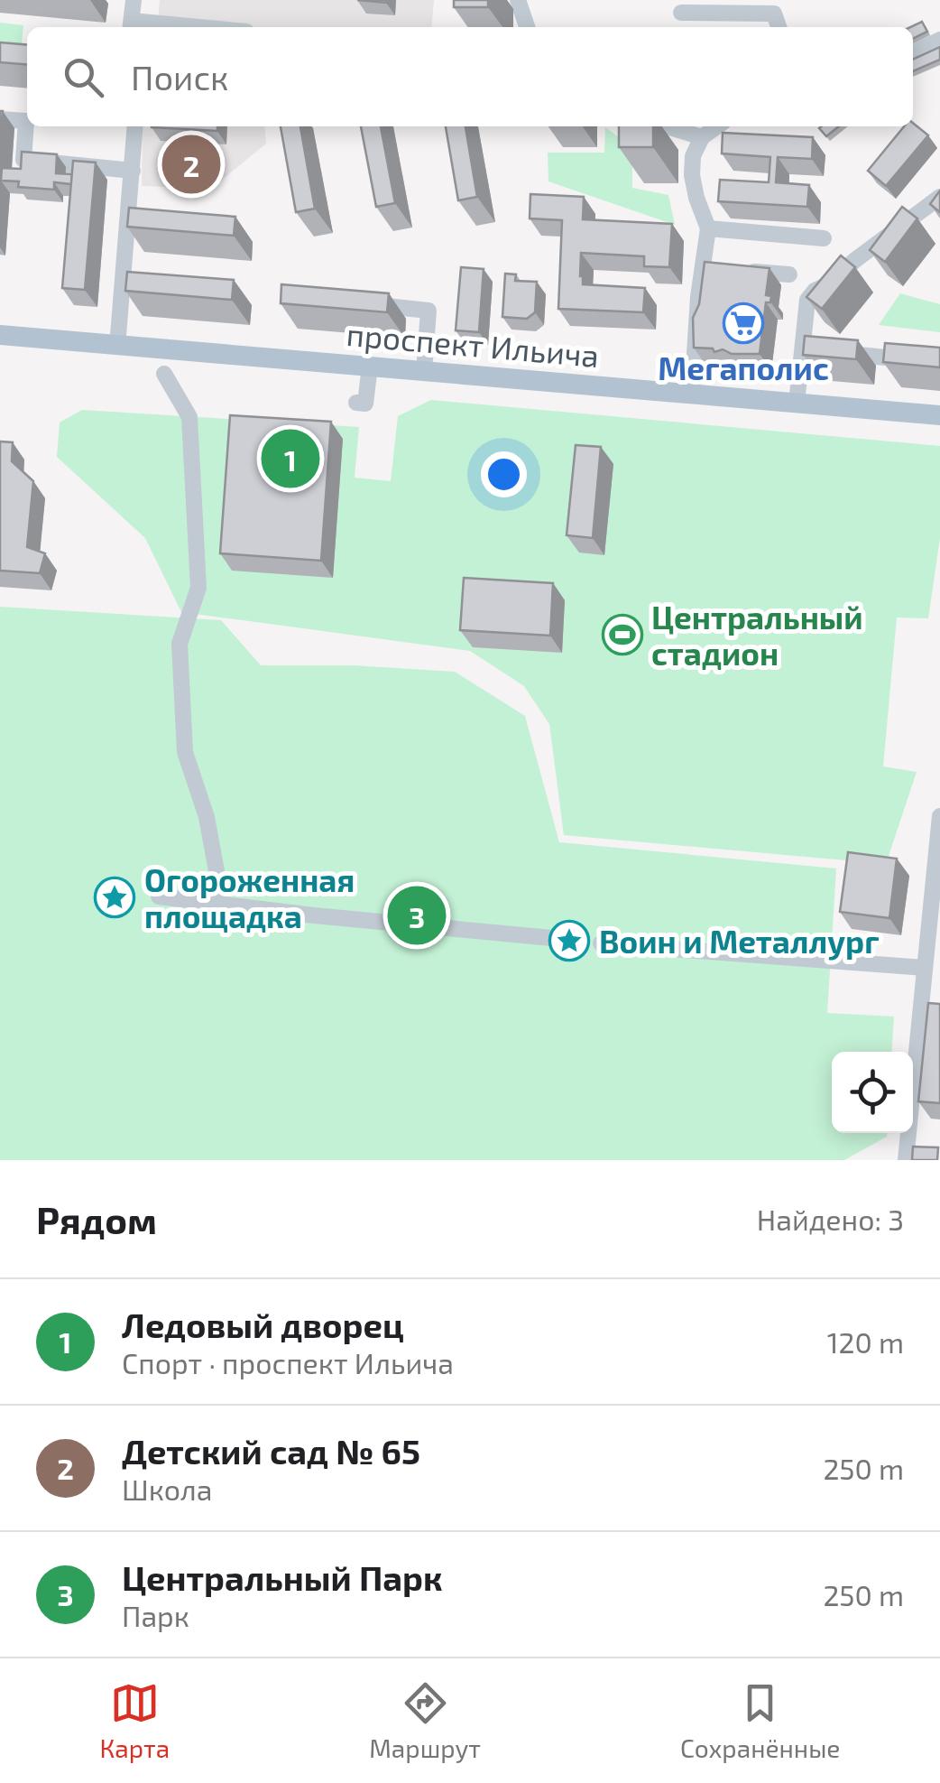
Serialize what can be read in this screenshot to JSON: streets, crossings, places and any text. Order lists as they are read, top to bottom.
{
  "streets": {
    "main road": ["проспект Ильича"]
  },
  "places": {
    "supermarket": ["Мегаполис"],
    "sports": ["Центральный стадион"],
    "place": ["Огороженная площадка", "Воин и Металлург"]
  },
  "page": {
    "search": "Поиск",
    "pins": ["2", "1", "3"],
    "heading": ["Рядом", "Найдено: 3"],
    "list": [
      {
        "mark": "1",
        "name": "Ледовый дворец",
        "note": "Спорт · проспект Ильича",
        "value": "120 m"
      },
      {
        "mark": "2",
        "name": "Детский сад № 65",
        "note": "Школа",
        "value": "250 m"
      },
      {
        "mark": "3",
        "name": "Центральный Парк",
        "note": "Парк",
        "value": "250 m"
      }
    ],
    "nav": ["Карта", "Маршрут", "Сохранённые"]
  }
}
